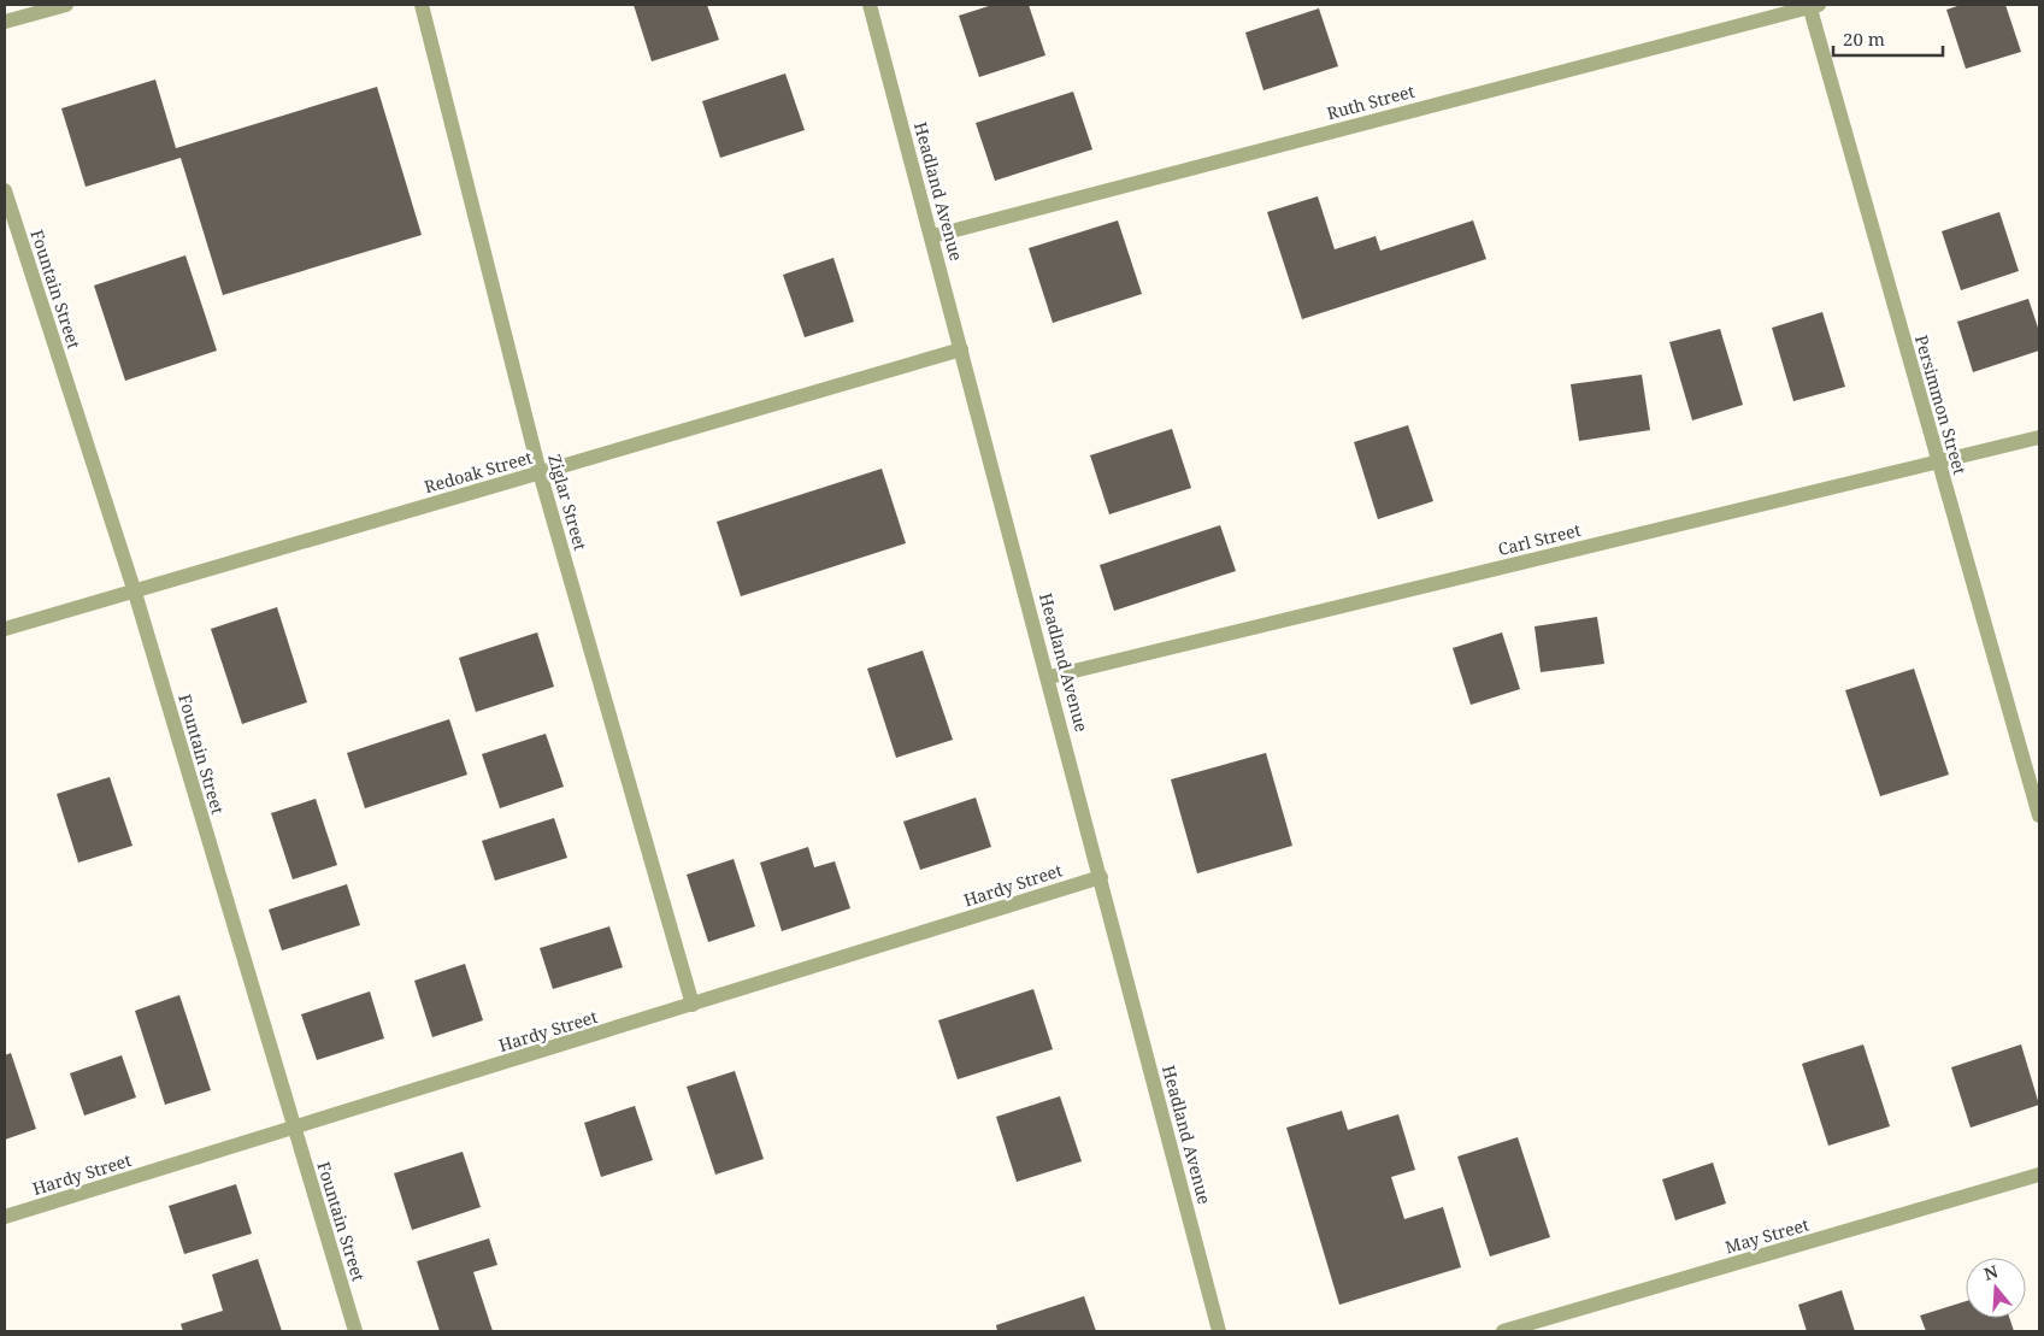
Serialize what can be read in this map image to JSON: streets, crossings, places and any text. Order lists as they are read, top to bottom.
{
  "streets": {
    "street": [
      "Ruth Street",
      "Headland Avenue",
      "Fountain Street",
      "Persimmon Street",
      "Redoak Street",
      "Ziglar Street",
      "Carl Street",
      "Hardy Street",
      "May Street"
    ]
  },
  "crossings": [
    ["Ruth Street", "Headland Avenue"],
    ["Ruth Street", "Persimmon Street"],
    ["Headland Avenue", "Redoak Street"],
    ["Headland Avenue", "Carl Street"],
    ["Headland Avenue", "Hardy Street"],
    ["Fountain Street", "Redoak Street"],
    ["Fountain Street", "Hardy Street"],
    ["Persimmon Street", "Carl Street"],
    ["Redoak Street", "Ziglar Street"],
    ["Ziglar Street", "Hardy Street"]
  ],
  "scale_bar": "20 m",
  "north": "top"
}
